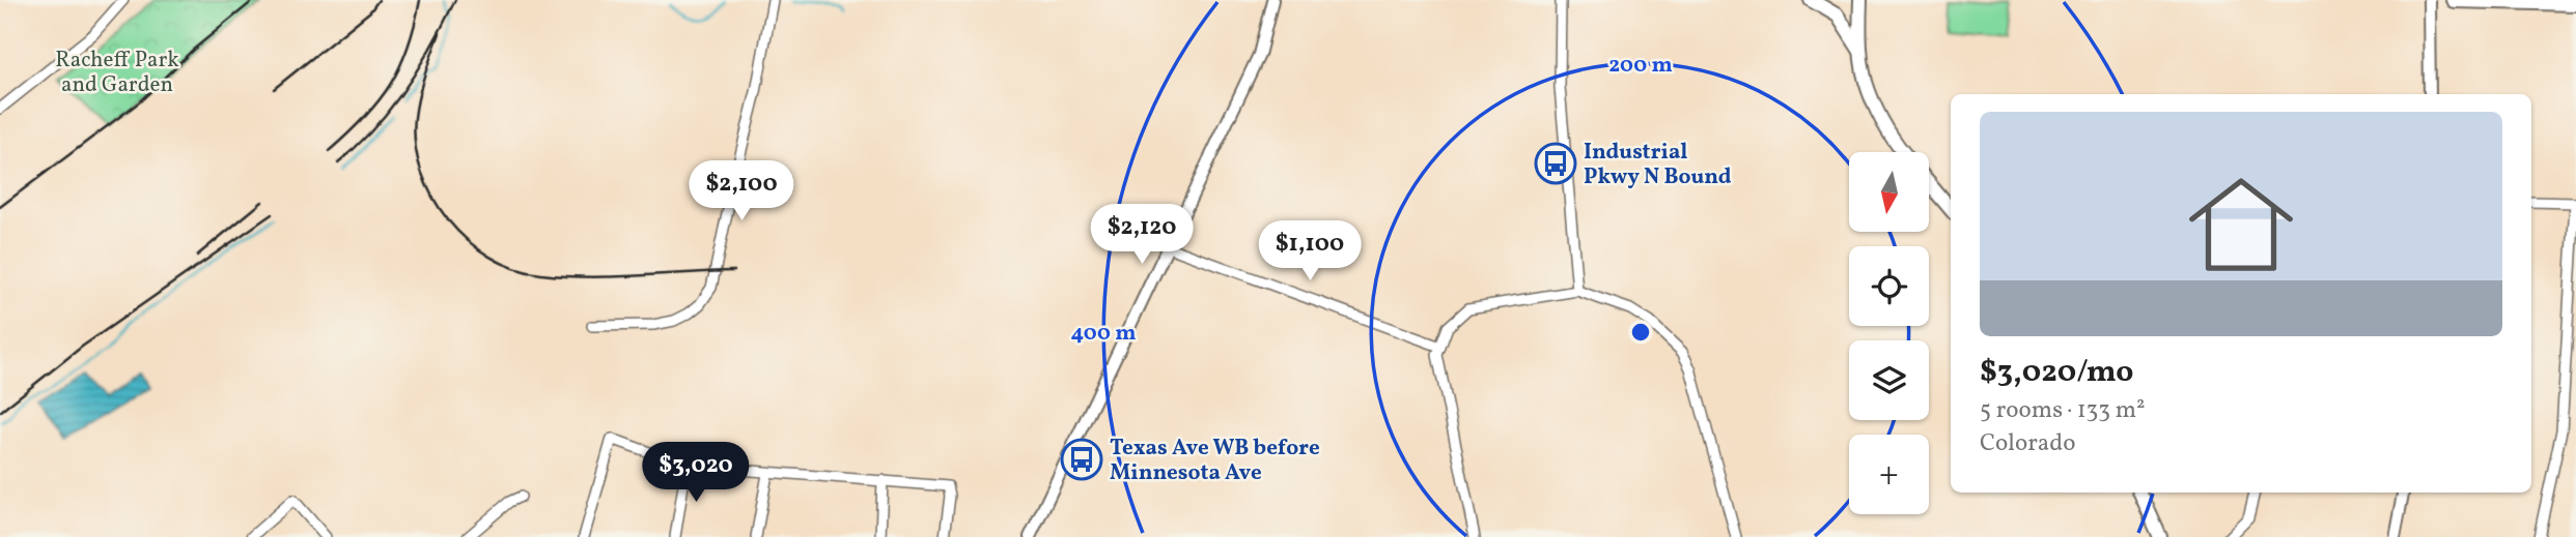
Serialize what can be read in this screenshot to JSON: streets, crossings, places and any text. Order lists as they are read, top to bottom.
{
  "parks": ["Racheff Park and Garden"],
  "places": {
    "bus stop": ["Industrial Pkwy N Bound", "Texas Ave WB before Minnesota Ave"]
  },
  "north": "bottom",
  "page": {
    "list": [
      {
        "name": "$3,020/mo",
        "note": "5 rooms · 133 m² · Colorado"
      }
    ],
    "map_buttons": "+",
    "price": [
      "$2,100",
      "$2,120",
      "$1,100",
      "$3,020"
    ]
  },
  "rings": ["200 m", "400 m"]
}
